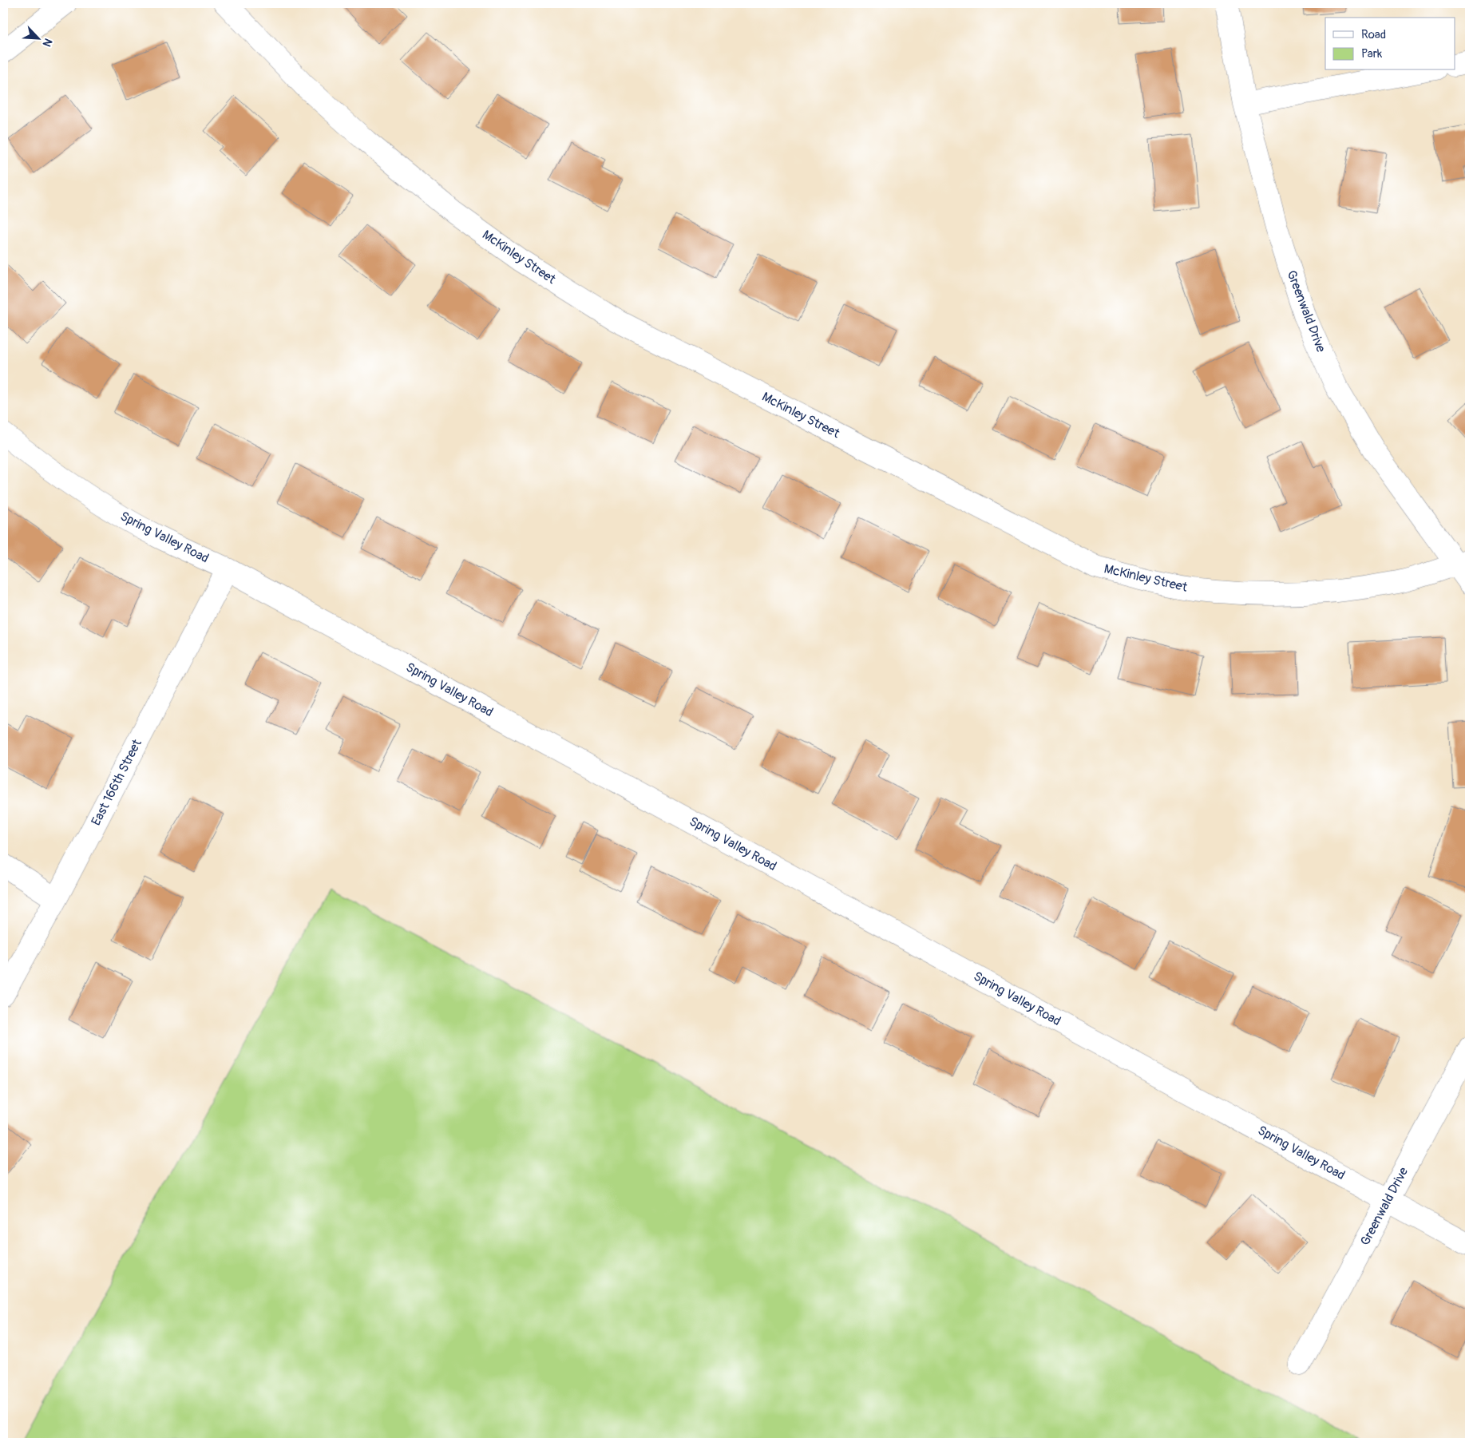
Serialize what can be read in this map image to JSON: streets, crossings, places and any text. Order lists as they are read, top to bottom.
{
  "streets": {
    "street": [
      "McKinley Street",
      "Greenwald Drive",
      "Spring Valley Road",
      "East 166th Street"
    ]
  },
  "crossings": [
    ["McKinley Street", "Greenwald Drive"],
    ["Greenwald Drive", "Spring Valley Road"],
    ["Spring Valley Road", "East 166th Street"]
  ],
  "legend": ["Road", "Park"],
  "north": "bottom right"
}
